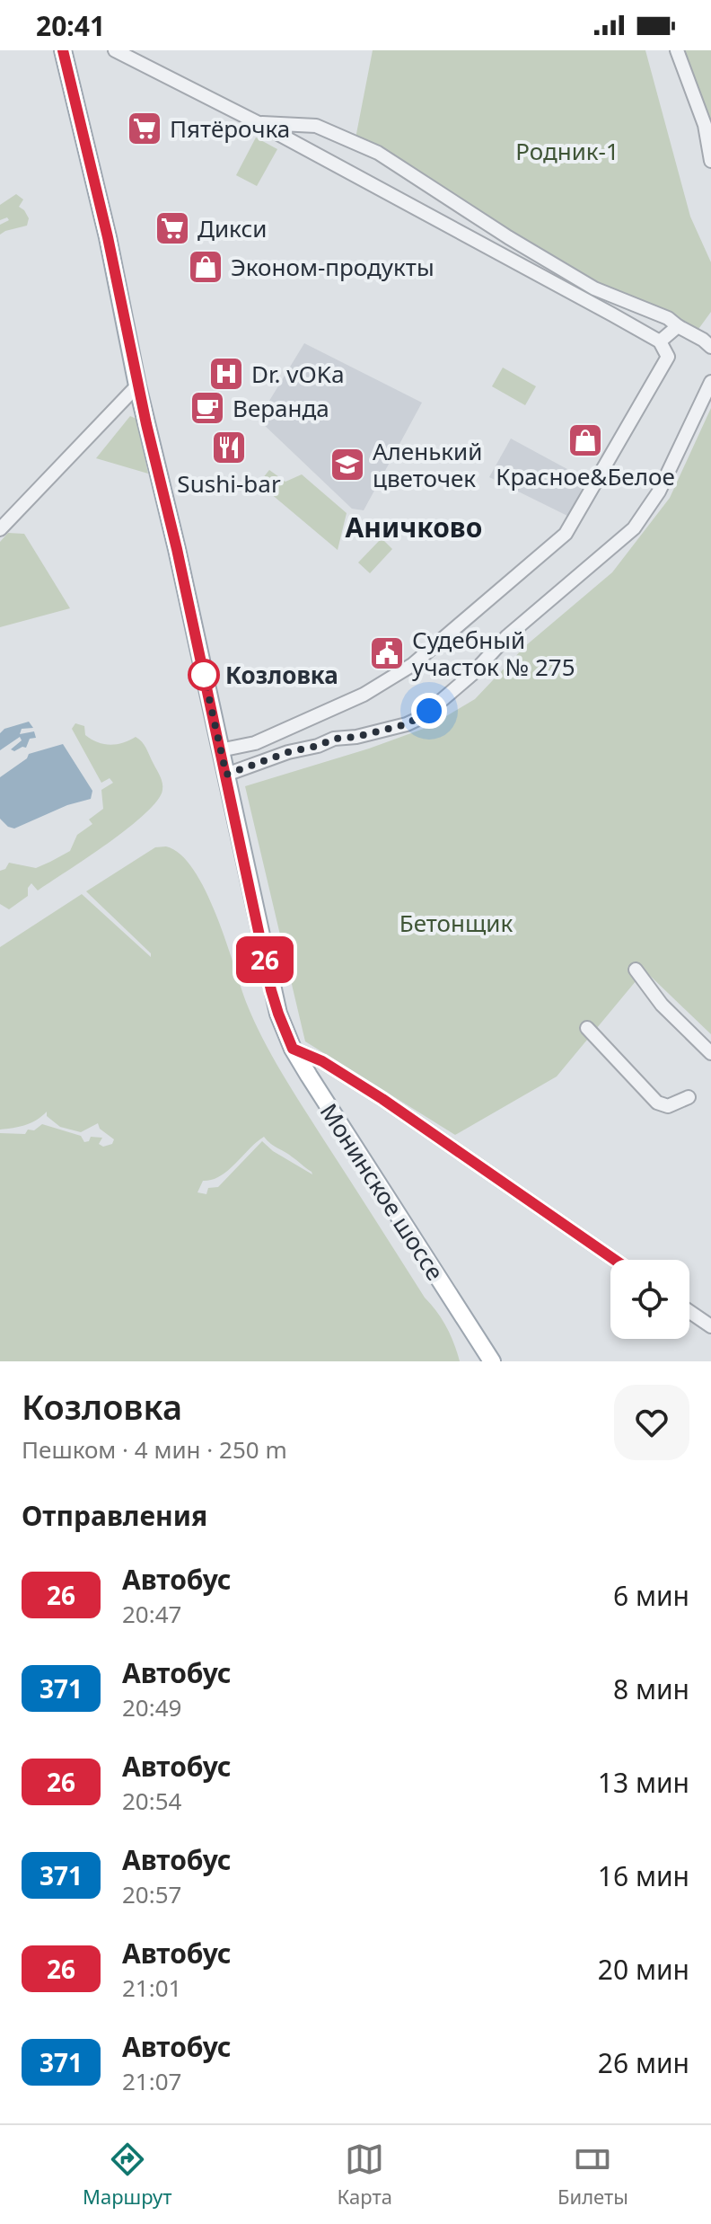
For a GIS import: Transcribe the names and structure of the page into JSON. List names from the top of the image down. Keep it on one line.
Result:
{"streets":{"main road":["Монинское шоссе"]},"districts":["Аничково"],"parks":["Родник-1","Бетонщик"],"places":{"supermarket":["Пятёрочка","Дикси"],"shop":["Эконом-продукты","Красное&Белое"],"hospital":["Dr. vOKa"],"cafe":["Веранда"],"restaurant":["Sushi-bar"],"school or university":["Аленький цветочек"],"public building":["Судебный участок № 275"],"other":["Козловка"]},"lines":["bus line 26"],"page":{"status":"20:41","on_map":"26","heading":[["Козловка","Пешком · 4 мин · 250 m"],"Отправления"],"list":[{"mark":"26","name":"Автобус","note":"20:47","value":"6 мин"},{"mark":"371","name":"Автобус","note":"20:49","value":"8 мин"},{"mark":"26","name":"Автобус","note":"20:54","value":"13 мин"},{"mark":"371","name":"Автобус","note":"20:57","value":"16 мин"},{"mark":"26","name":"Автобус","note":"21:01","value":"20 мин"},{"mark":"371","name":"Автобус","note":"21:07","value":"26 мин"}],"tabs":["Маршрут","Карта","Билеты"]}}
